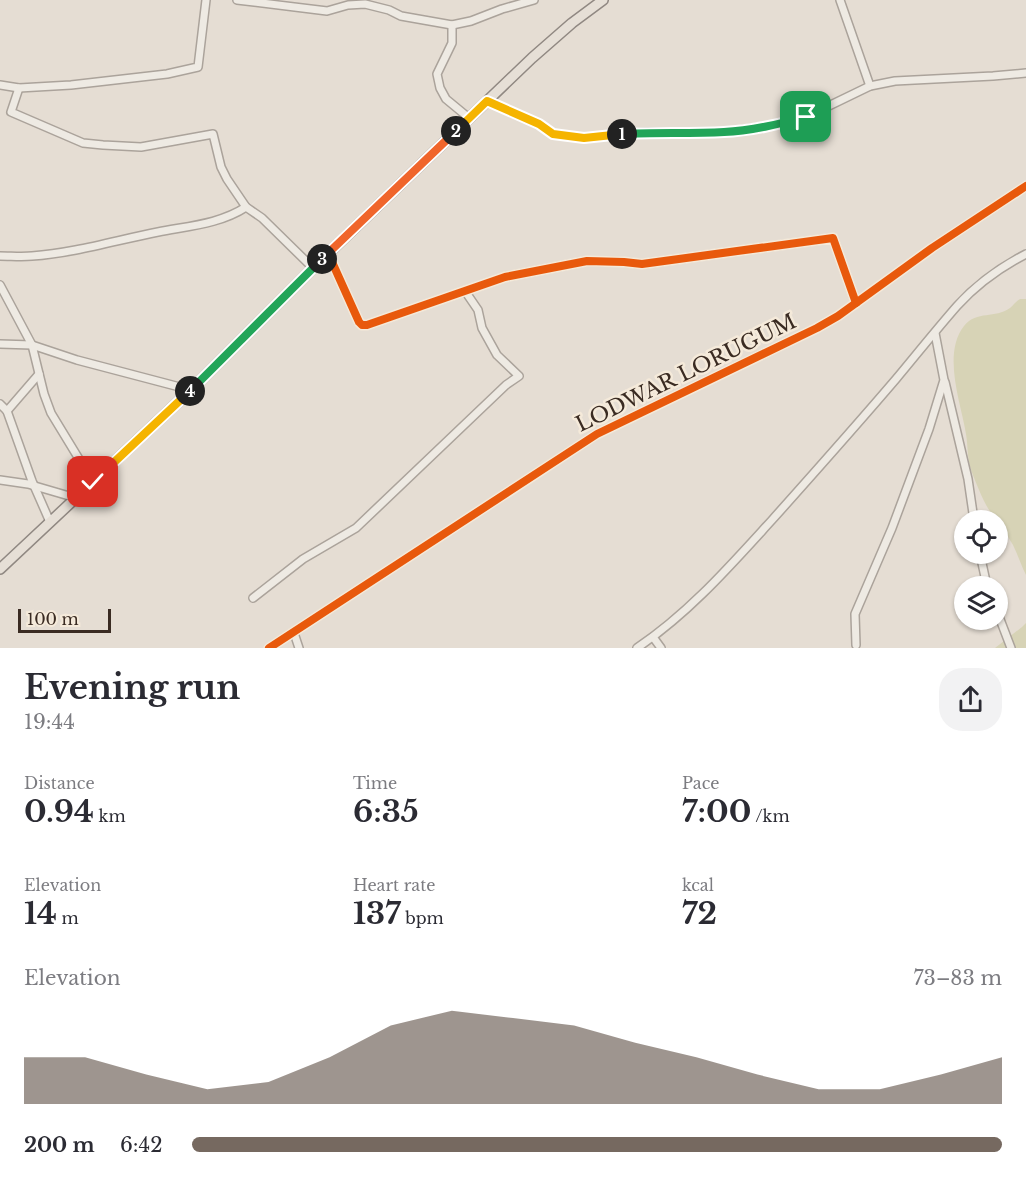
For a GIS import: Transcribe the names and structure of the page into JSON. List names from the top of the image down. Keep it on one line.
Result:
{"streets":{"street":["LODWAR LORUGUM"]},"scale_bar":"100 m","page":{"pins":["2","1","3","4"],"scale":"100 m","heading":["Evening run","19:44"],"stats":[["Distance","0.94 km"],["Time","6:35"],["Pace","7:00 /km"],["Elevation","14 m"],["Heart rate","137 bpm"],["kcal","72"]],"chart":["Elevation","73–83 m"],"list":[{"name":"200 m","note":"6:42"}]}}
